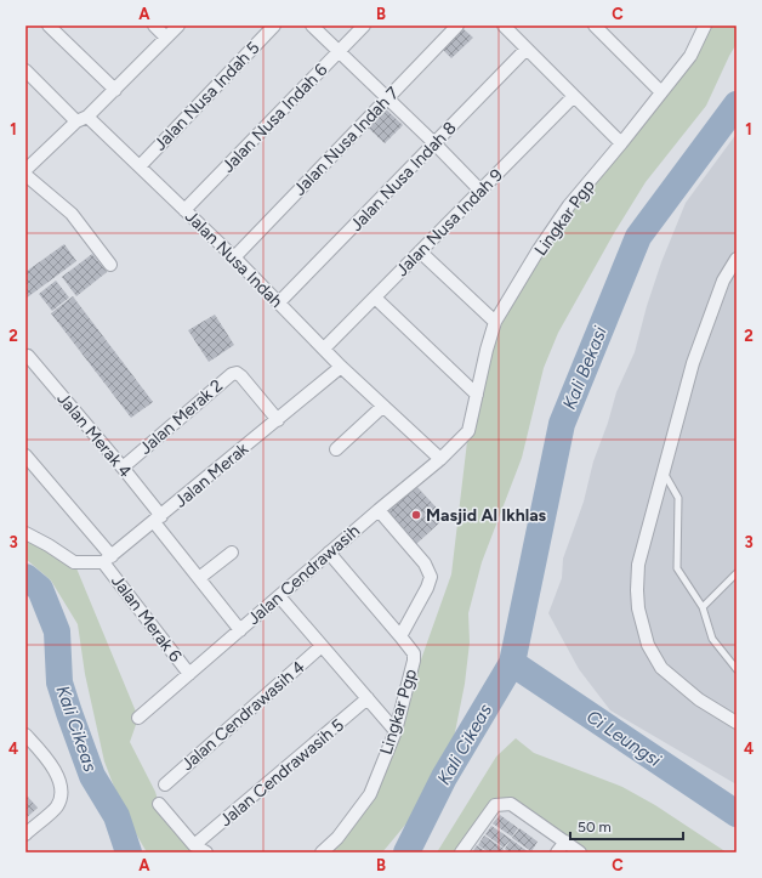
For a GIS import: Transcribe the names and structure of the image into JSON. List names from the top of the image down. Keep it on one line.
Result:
{"streets":{"street":["Jalan Nusa Indah 5","Jalan Nusa Indah 6","Jalan Nusa Indah 7","Jalan Nusa Indah 8","Lingkar Pgp","Jalan Nusa Indah 9","Jalan Nusa Indah","Jalan Merak 2","Jalan Merak 4","Jalan Merak","Jalan Cendrawasih","Jalan Merak 6","Jalan Cendrawasih 4","Jalan Cendrawasih 5"]},"crossings":[["Jalan Nusa Indah 5","Jalan Nusa Indah"],["Jalan Nusa Indah 6","Jalan Nusa Indah"],["Jalan Nusa Indah 7","Jalan Nusa Indah"],["Jalan Nusa Indah 8","Jalan Nusa Indah"],["Lingkar Pgp","Jalan Cendrawasih"],["Jalan Nusa Indah 9","Jalan Nusa Indah"],["Jalan Nusa Indah","Jalan Merak"],["Jalan Nusa Indah","Jalan Cendrawasih"],["Jalan Merak 2","Jalan Merak 4"],["Jalan Merak 2","Jalan Merak"],["Jalan Merak 4","Jalan Merak"],["Jalan Merak 4","Jalan Cendrawasih"],["Jalan Merak","Jalan Merak 6"],["Jalan Cendrawasih","Jalan Merak 6"]],"water":["Kali Bekasi","Kali Cikeas","Ci Leungsi"],"places":["Masjid Al Ikhlas"],"scale_bar":"50 m","grid":{"columns":["A","B","C"],"rows":["1","2","3","4"]}}
